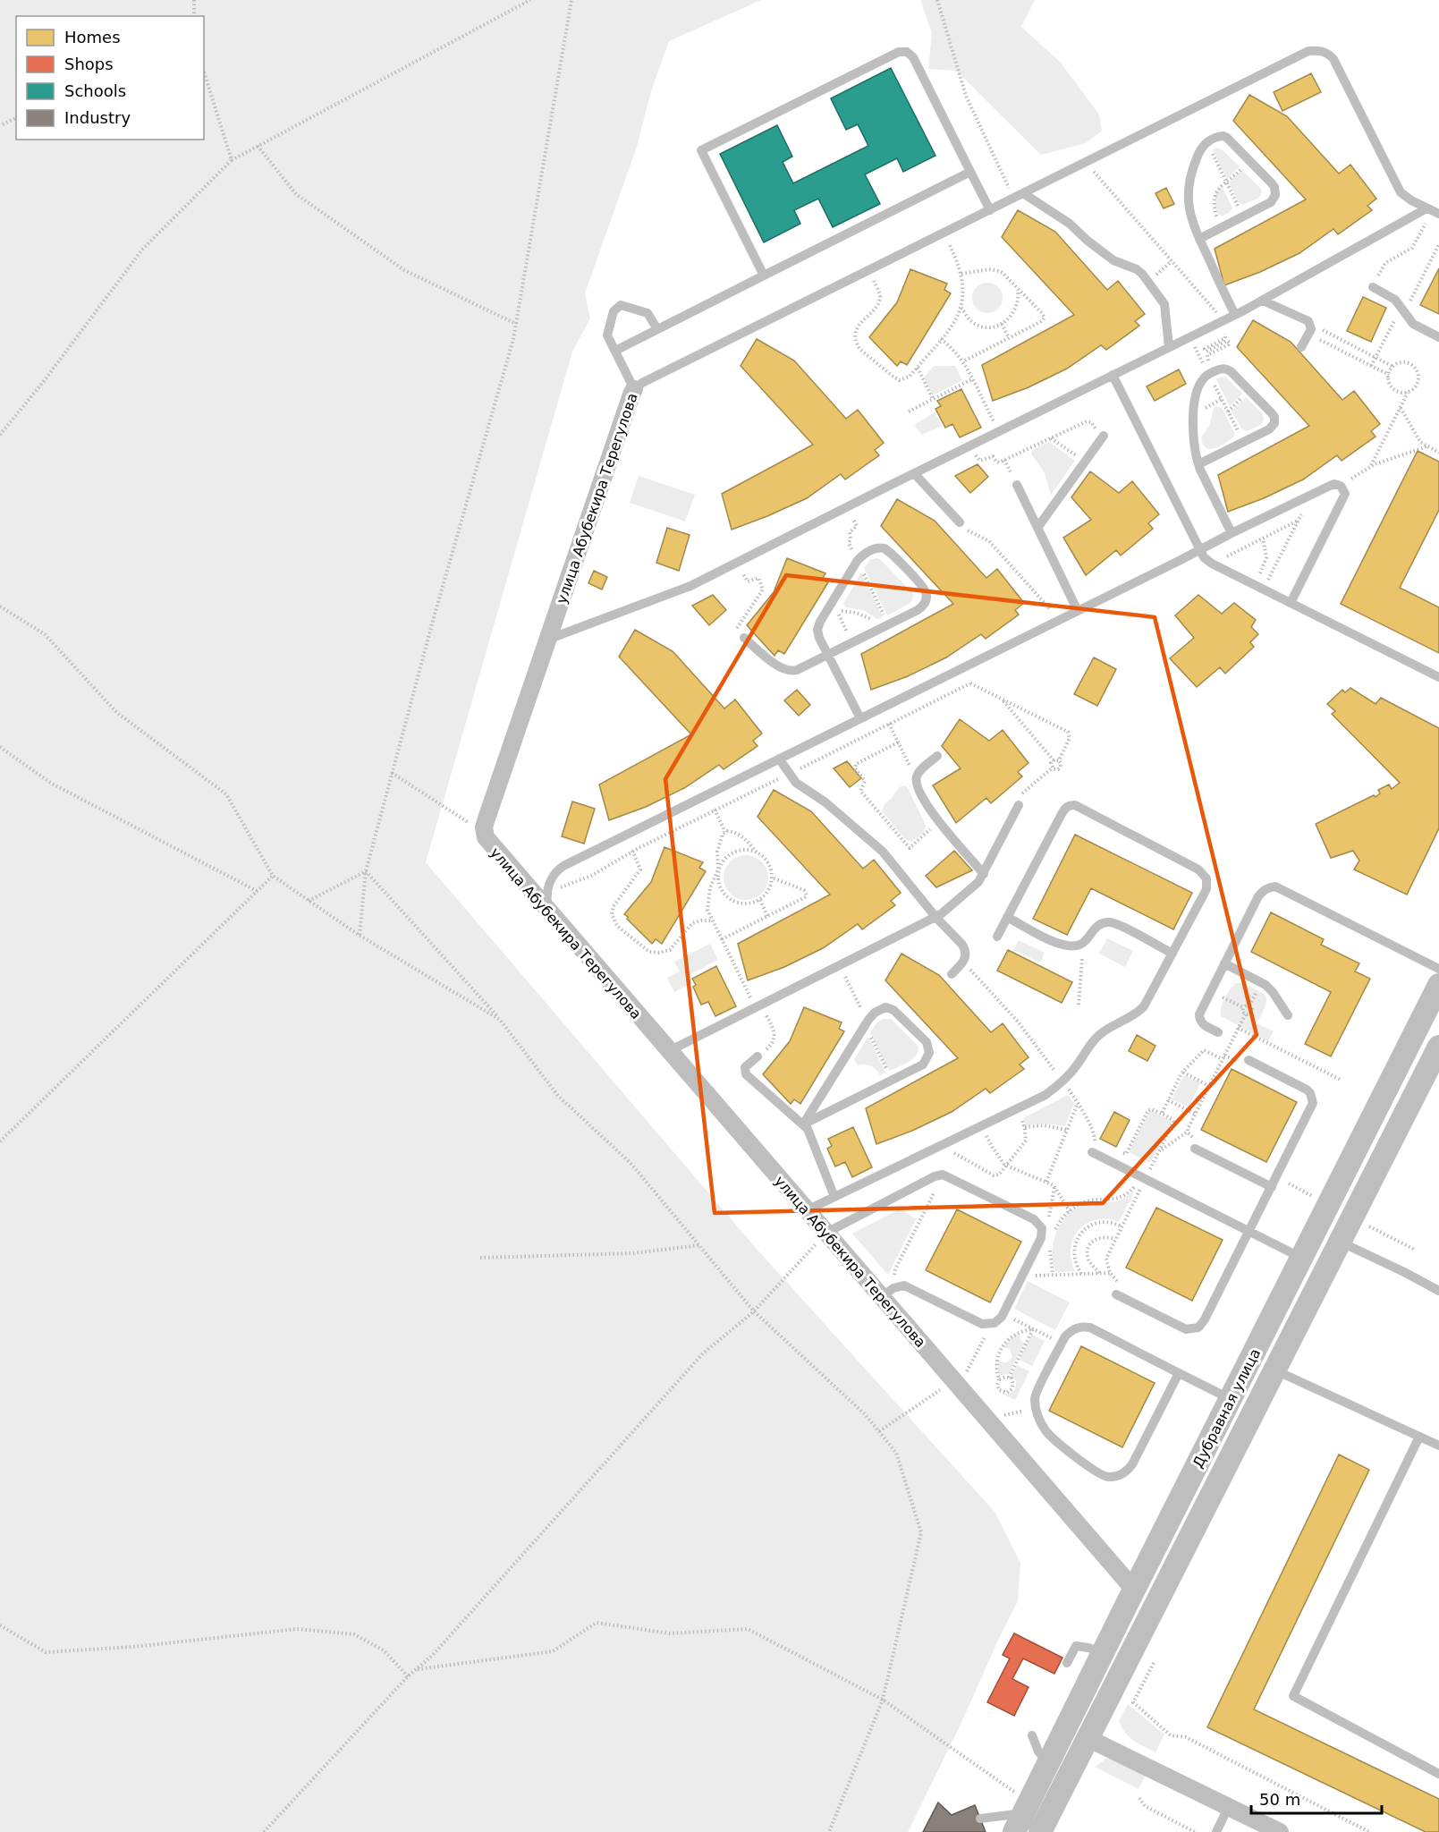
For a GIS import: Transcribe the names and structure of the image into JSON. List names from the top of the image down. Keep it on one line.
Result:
{"streets":{"street":["улица Абубекира Терегулова","Дубравная улица"]},"crossings":[["улица Абубекира Терегулова","Дубравная улица"]],"legend":["Homes","Shops","Schools","Industry"],"scale_bar":"50 m"}
